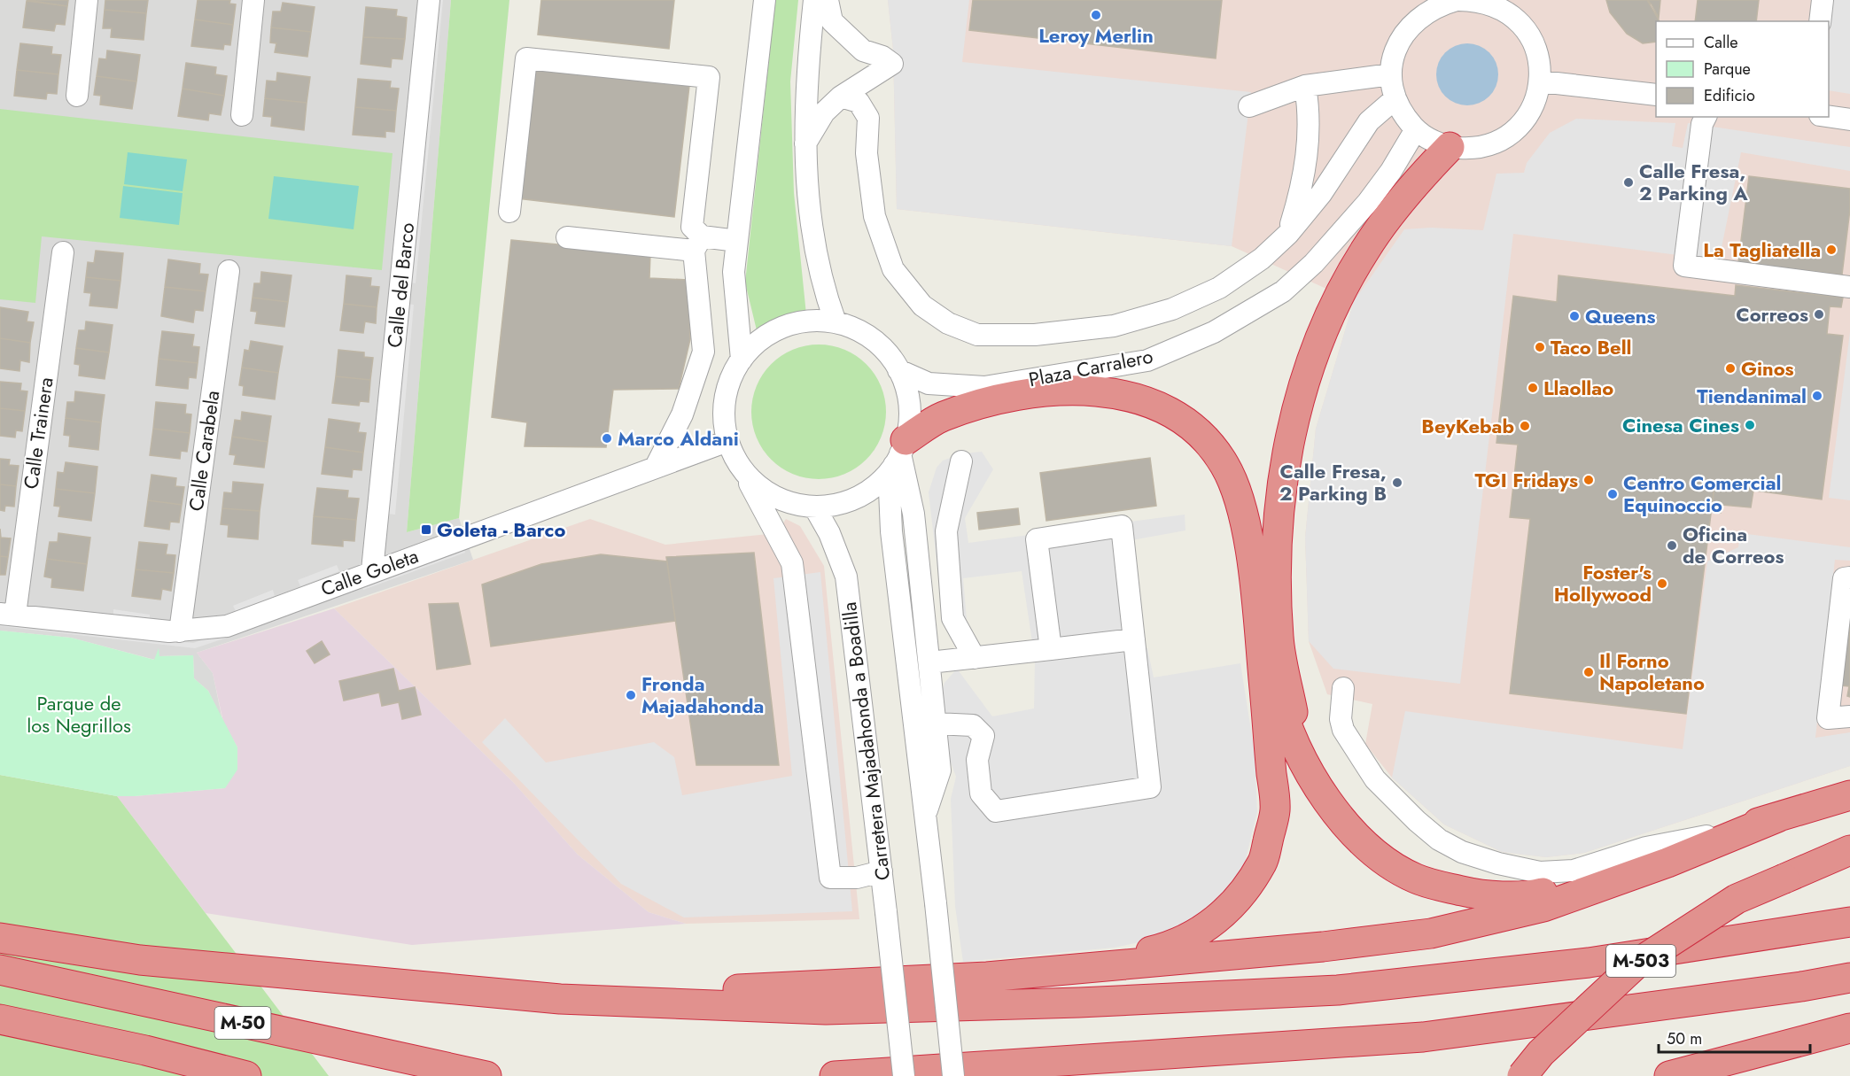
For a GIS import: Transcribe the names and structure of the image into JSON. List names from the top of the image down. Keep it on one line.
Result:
{"streets":{"highway":["M-503","M-50"],"street":["Calle del Barco","Plaza Carralero","Calle Trainera","Calle Carabela","Calle Goleta","Carretera Majadahonda a Boadilla"]},"crossings":[["Calle del Barco","Calle Goleta"],["Plaza Carralero","Calle Goleta"],["Plaza Carralero","Carretera Majadahonda a Boadilla"],["Calle Trainera","Calle Goleta"],["Calle Carabela","Calle Goleta"],["Calle Goleta","Carretera Majadahonda a Boadilla"]],"parks":["Parque de los Negrillos"],"places":{"other":["Leroy Merlin","Calle Fresa, 2 Parking A","La Tagliatella","Correos","Queens","Taco Bell","Ginos","Llaollao","Tiendanimal","Cinesa Cines","BeyKebab","Marco Aldani","TGI Fridays","Calle Fresa, 2 Parking B","Centro Comercial Equinoccio","Oficina de Correos","Foster's Hollywood","Il Forno Napoletano","Fronda Majadahonda"],"transit":["Goleta - Barco"]},"legend":["Calle","Parque","Edificio"],"scale_bar":"50 m"}
